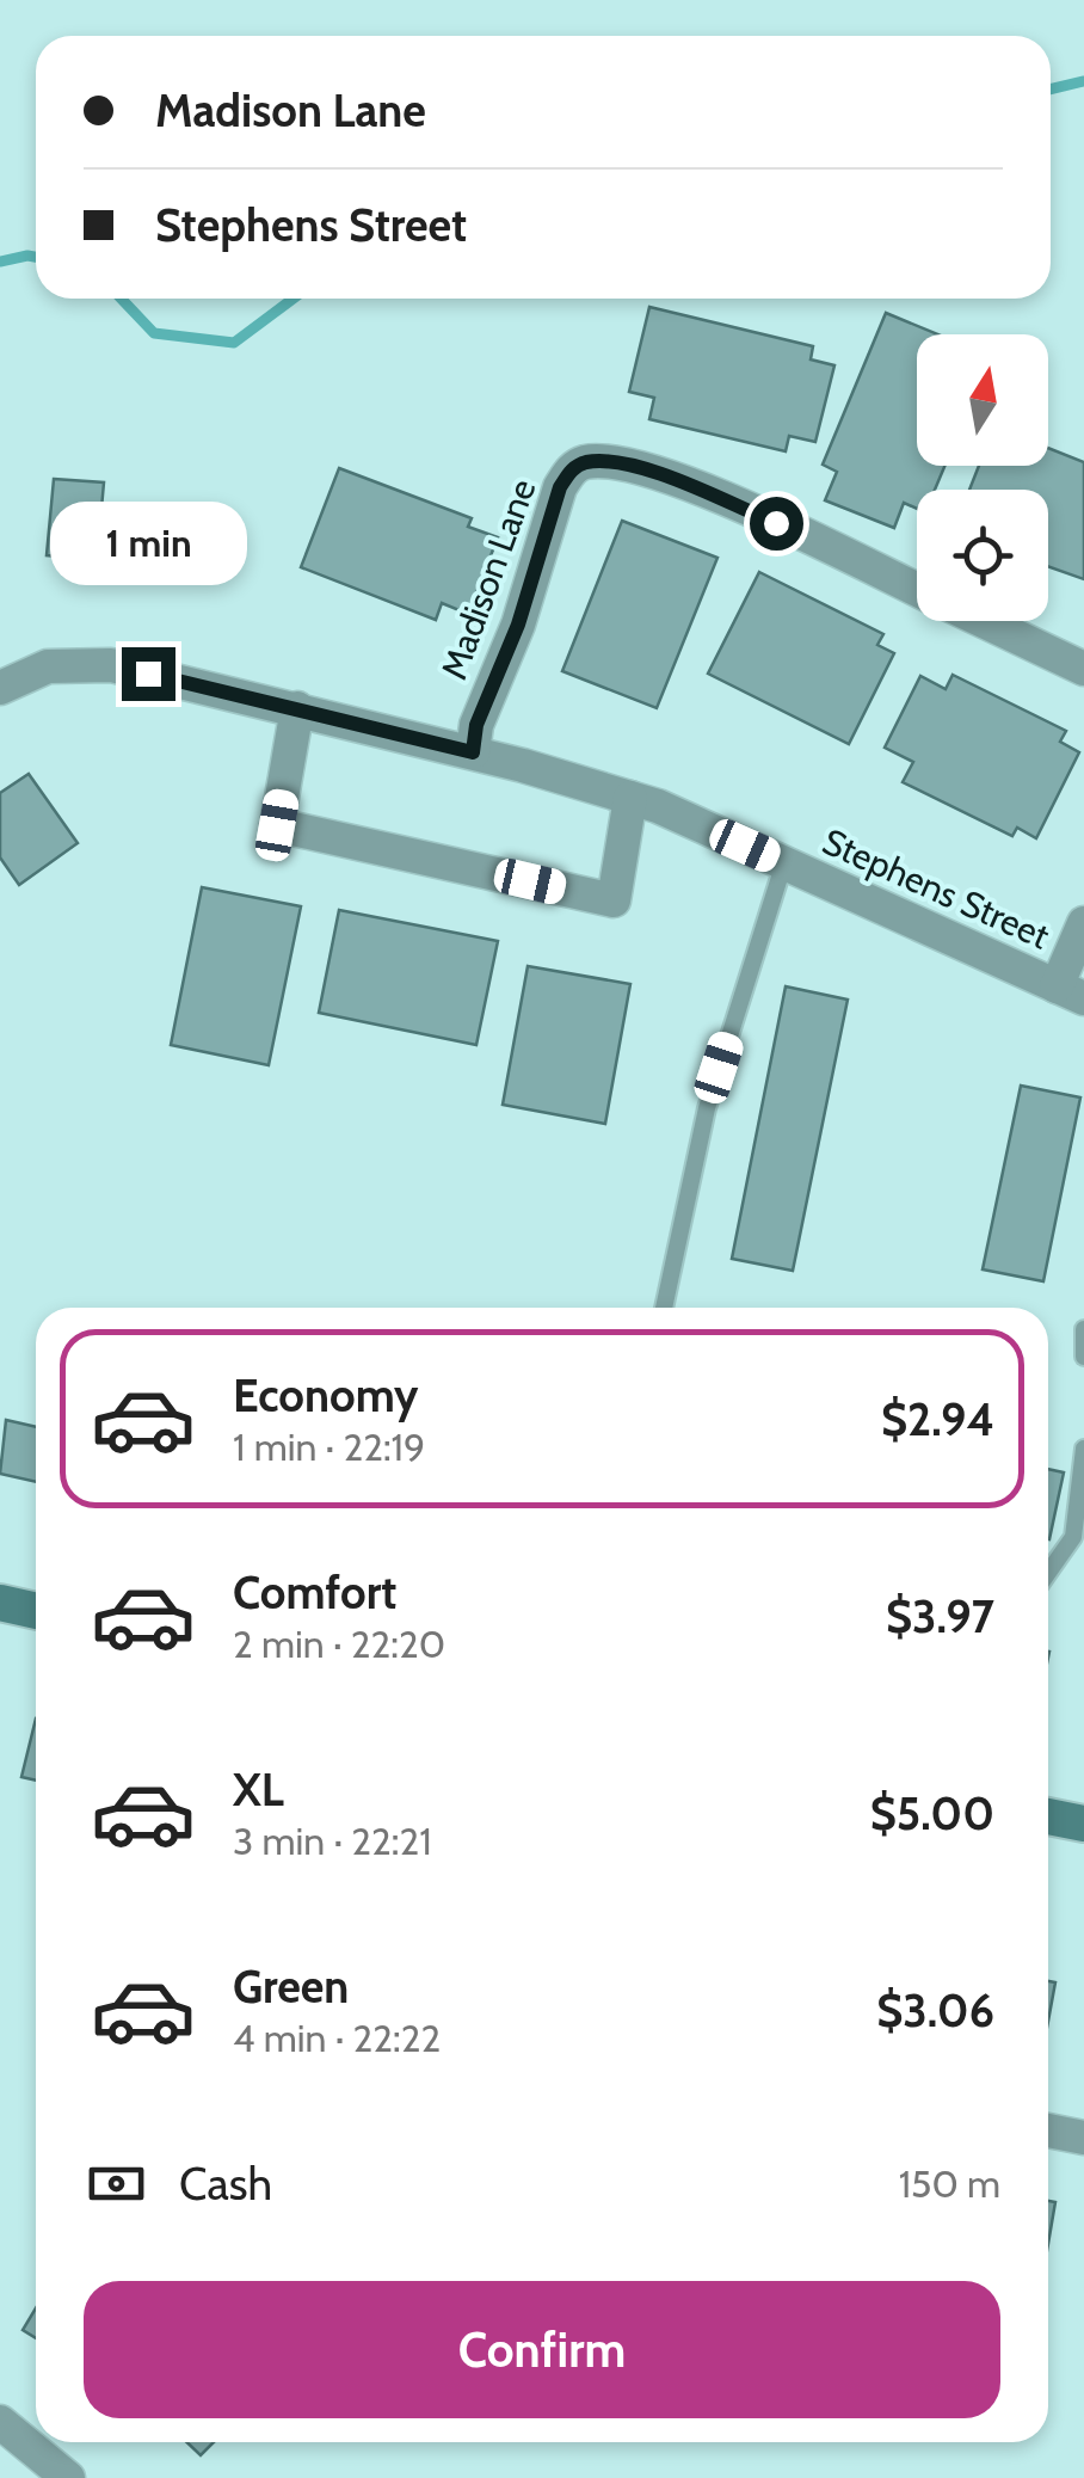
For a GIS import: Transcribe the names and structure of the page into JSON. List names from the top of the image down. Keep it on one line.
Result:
{"streets":{"street":["Madison Lane","Stephens Street"]},"crossings":[["Madison Lane","Stephens Street"]],"north":"top","page":{"banner":["Madison Lane","Stephens Street"],"bubble":"1 min","list":[{"name":"Economy","note":"1 min · 22:19","value":"$2.94"},{"name":"Comfort","note":"2 min · 22:20","value":"$3.97"},{"name":"XL","note":"3 min · 22:21","value":"$5.00"},{"name":"Green","note":"4 min · 22:22","value":"$3.06"}],"pay":["Cash","150 m"],"buttons":"Confirm"}}
